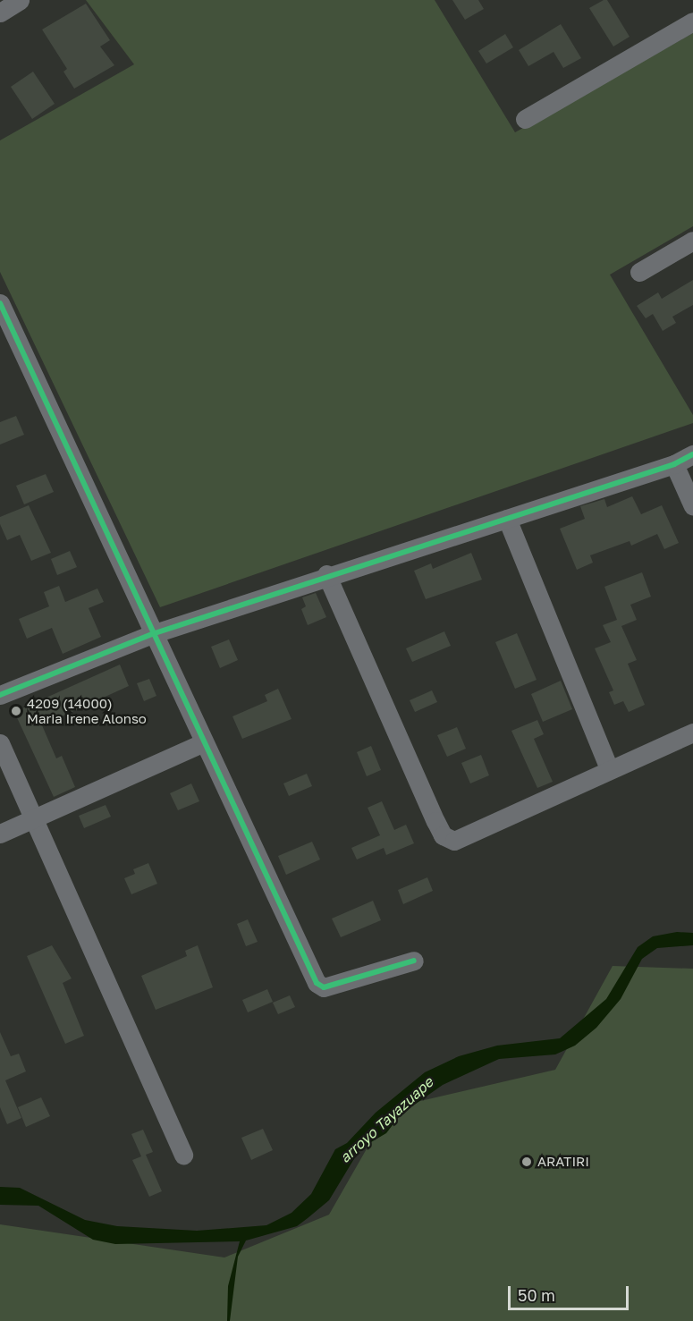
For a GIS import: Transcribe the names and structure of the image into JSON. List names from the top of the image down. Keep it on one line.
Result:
{"water":["arroyo Tayazuape"],"places":["4209 (14000) Maria Irene Alonso","ARATIRI"],"scale_bar":"50 m"}
